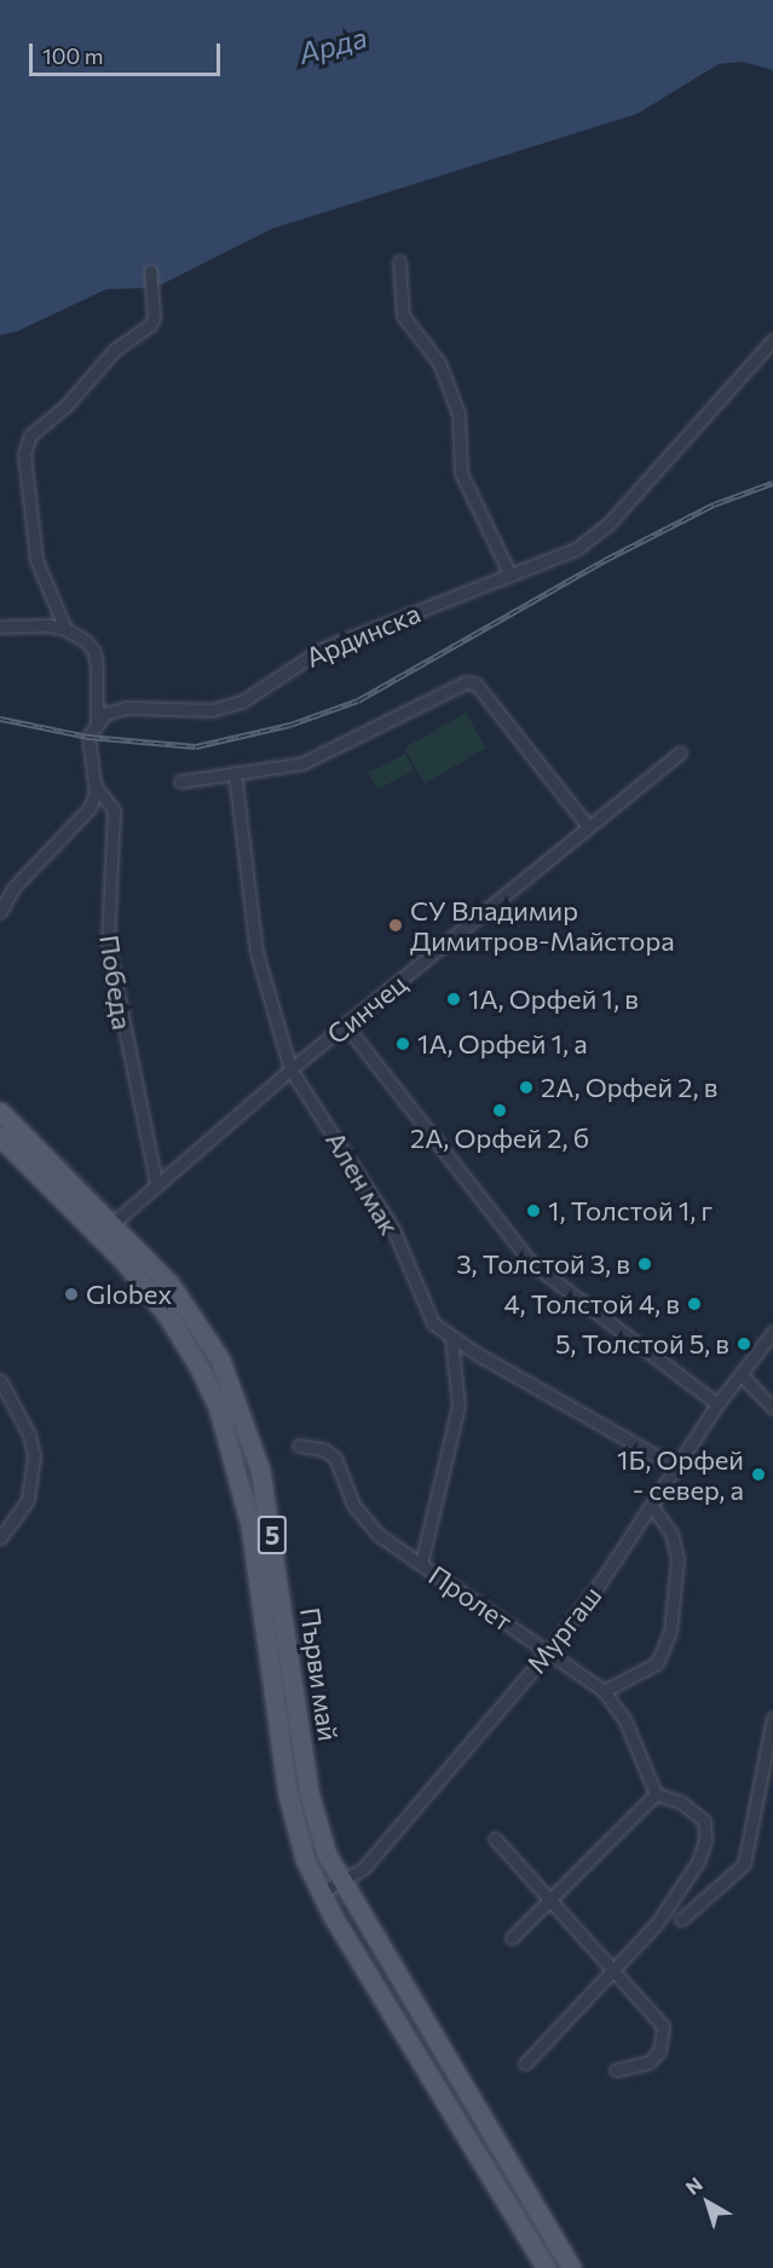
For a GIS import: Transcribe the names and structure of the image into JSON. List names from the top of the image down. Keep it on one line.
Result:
{"streets":{"main road":["5","Първи май"],"street":["Ардинска","Победа","Синчец","Ален мак","Пролет","Мургаш"]},"crossings":[["Победа","Синчец"],["Синчец","Ален мак"],["Синчец","Първи май"],["Ален мак","Пролет"],["Ален мак","Мургаш"],["Пролет","Мургаш"],["Мургаш","Първи май"]],"water":["Арда"],"places":["СУ Владимир Димитров-Майстора","1А, Орфей 1, в","1А, Орфей 1, а","2А, Орфей 2, в","2А, Орфей 2, б","1, Толстой 1, г","3, Толстой 3, в","Globex","4, Толстой 4, в","5, Толстой 5, в","1Б, Орфей - север, а"],"scale_bar":"100 m","north":"top left"}
